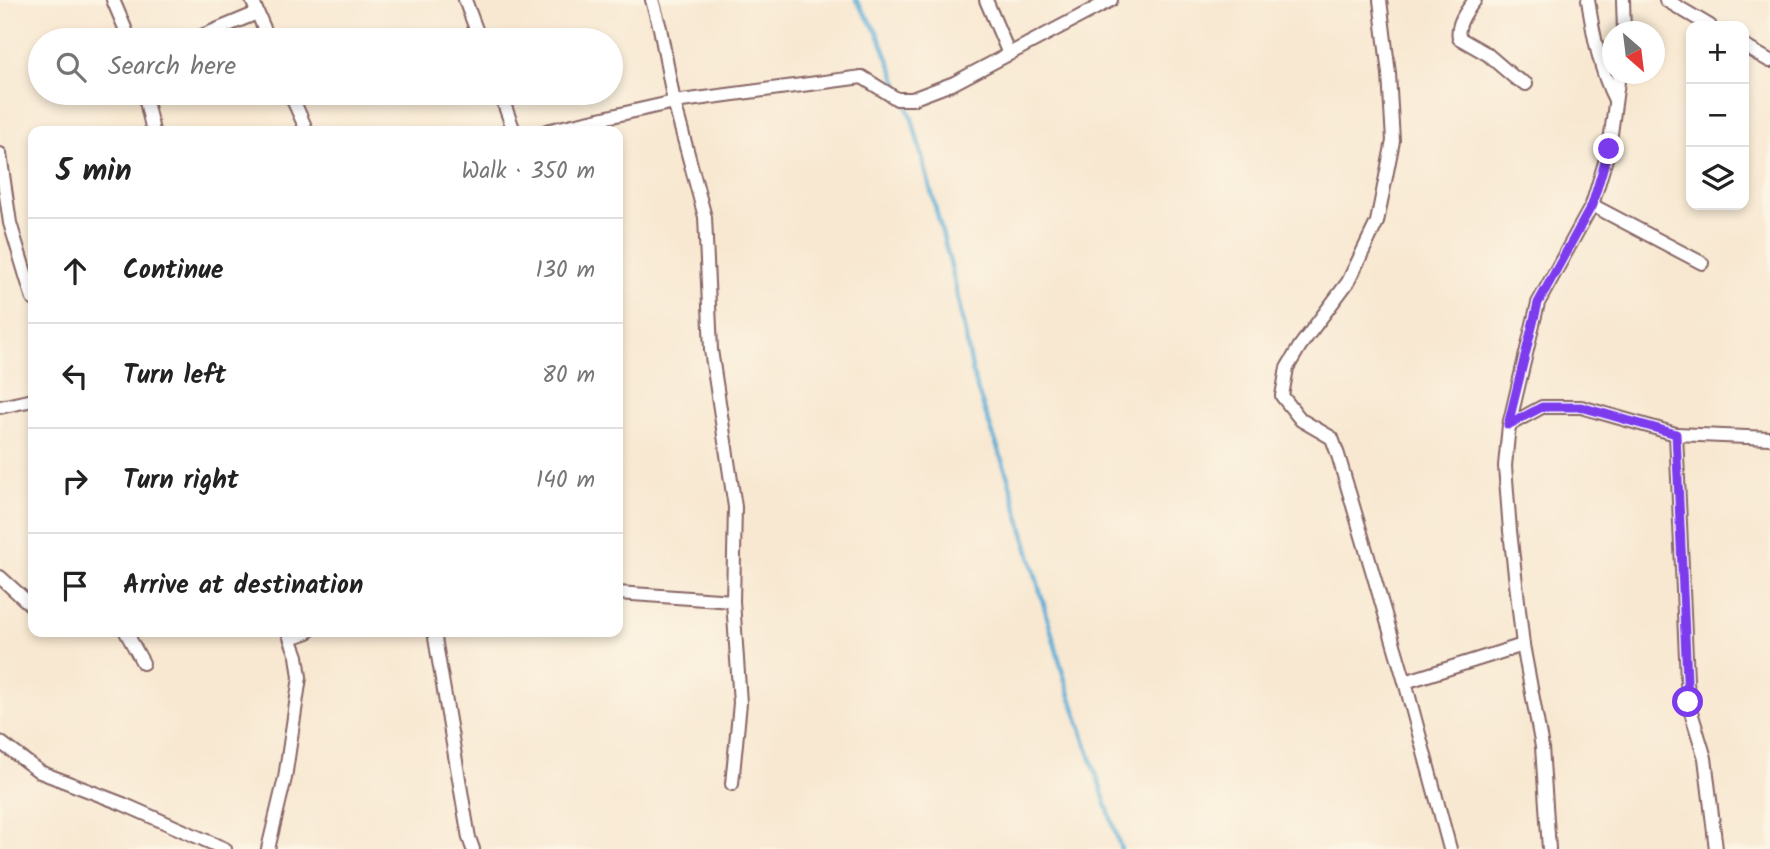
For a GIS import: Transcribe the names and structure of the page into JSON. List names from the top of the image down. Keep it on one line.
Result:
{"north":"bottom right","page":{"map_buttons":["+","−"],"search":"Search here","heading":["5 min","Walk · 350 m"],"list":[["Continue","130 m"],["Turn left","80 m"],["Turn right","140 m"],"Arrive at destination"]}}
